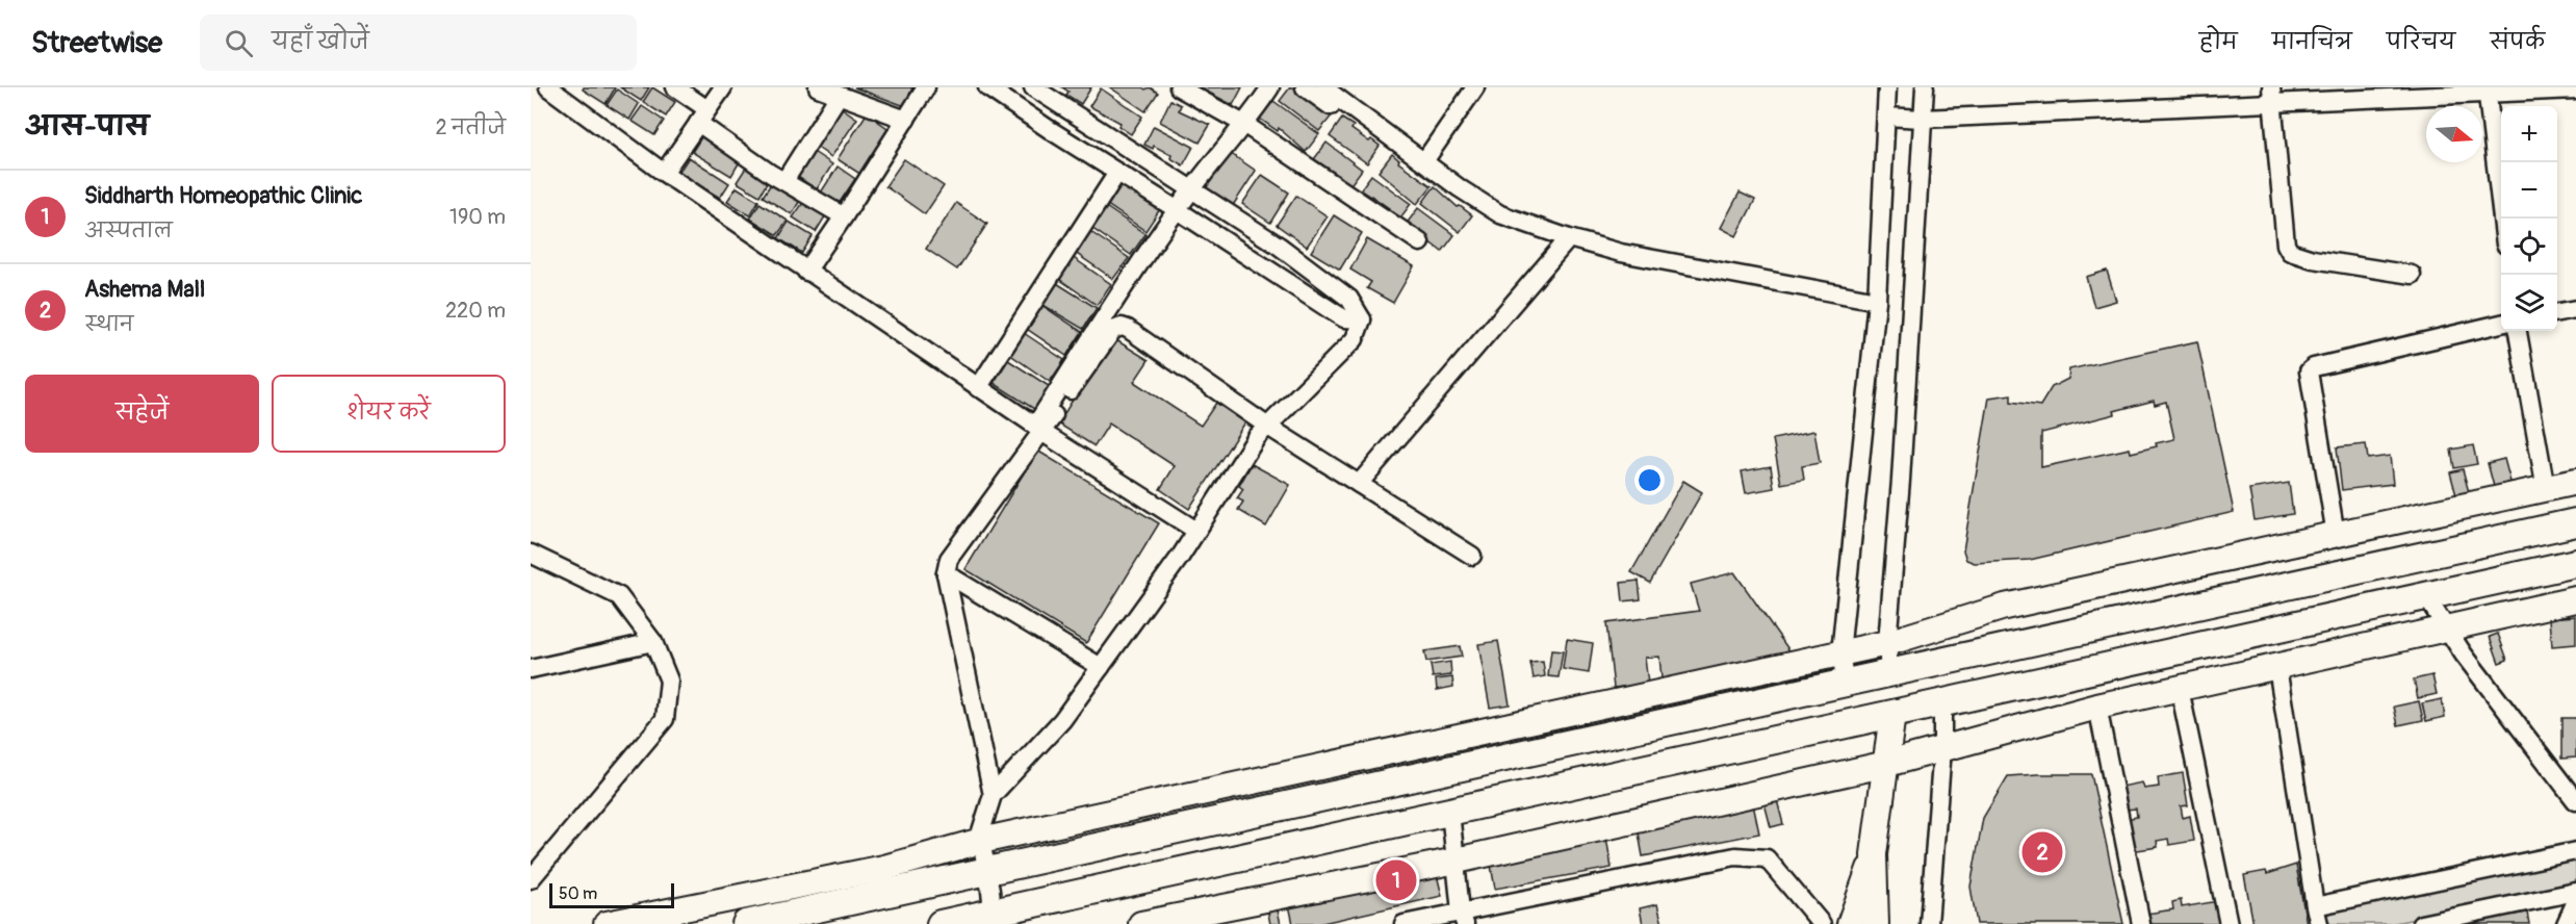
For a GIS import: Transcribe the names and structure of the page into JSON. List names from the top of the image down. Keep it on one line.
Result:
{"scale_bar":"50 m","north":"right","page":{"header":"Streetwise","search":"यहाँ खोजें","nav":["होम","मानचित्र","परिचय","संपर्क"],"heading":["आस-पास","2 नतीजे"],"map_buttons":["+","−"],"list":[{"mark":"1","name":"Siddharth Homeopathic Clinic","note":"अस्पताल","value":"190 m"},{"mark":"2","name":"Ashema Mall","note":"स्थान","value":"220 m"}],"buttons":["सहेजें","शेयर करें"],"pins":["2","1"],"scale":"50 m"}}
